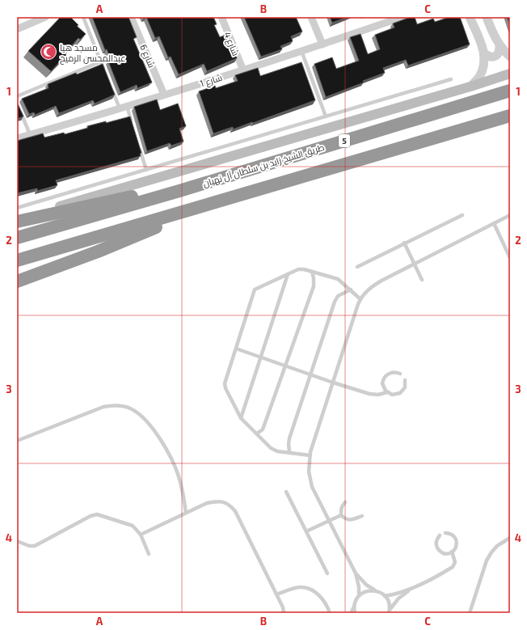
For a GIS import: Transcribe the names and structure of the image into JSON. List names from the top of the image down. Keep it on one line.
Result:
{"streets":{"highway":["5","طريق الشيخ زايد بن سلطان آل نهيان"],"street":["شارع 4","شارع 6","شارع 1"]},"crossings":[["شارع 4","شارع 1"],["شارع 6","شارع 1"]],"places":{"mosque":["مسجد هيا عبدالمحسن الرميح"]},"grid":{"columns":["A","B","C"],"rows":["1","2","3","4"]}}
